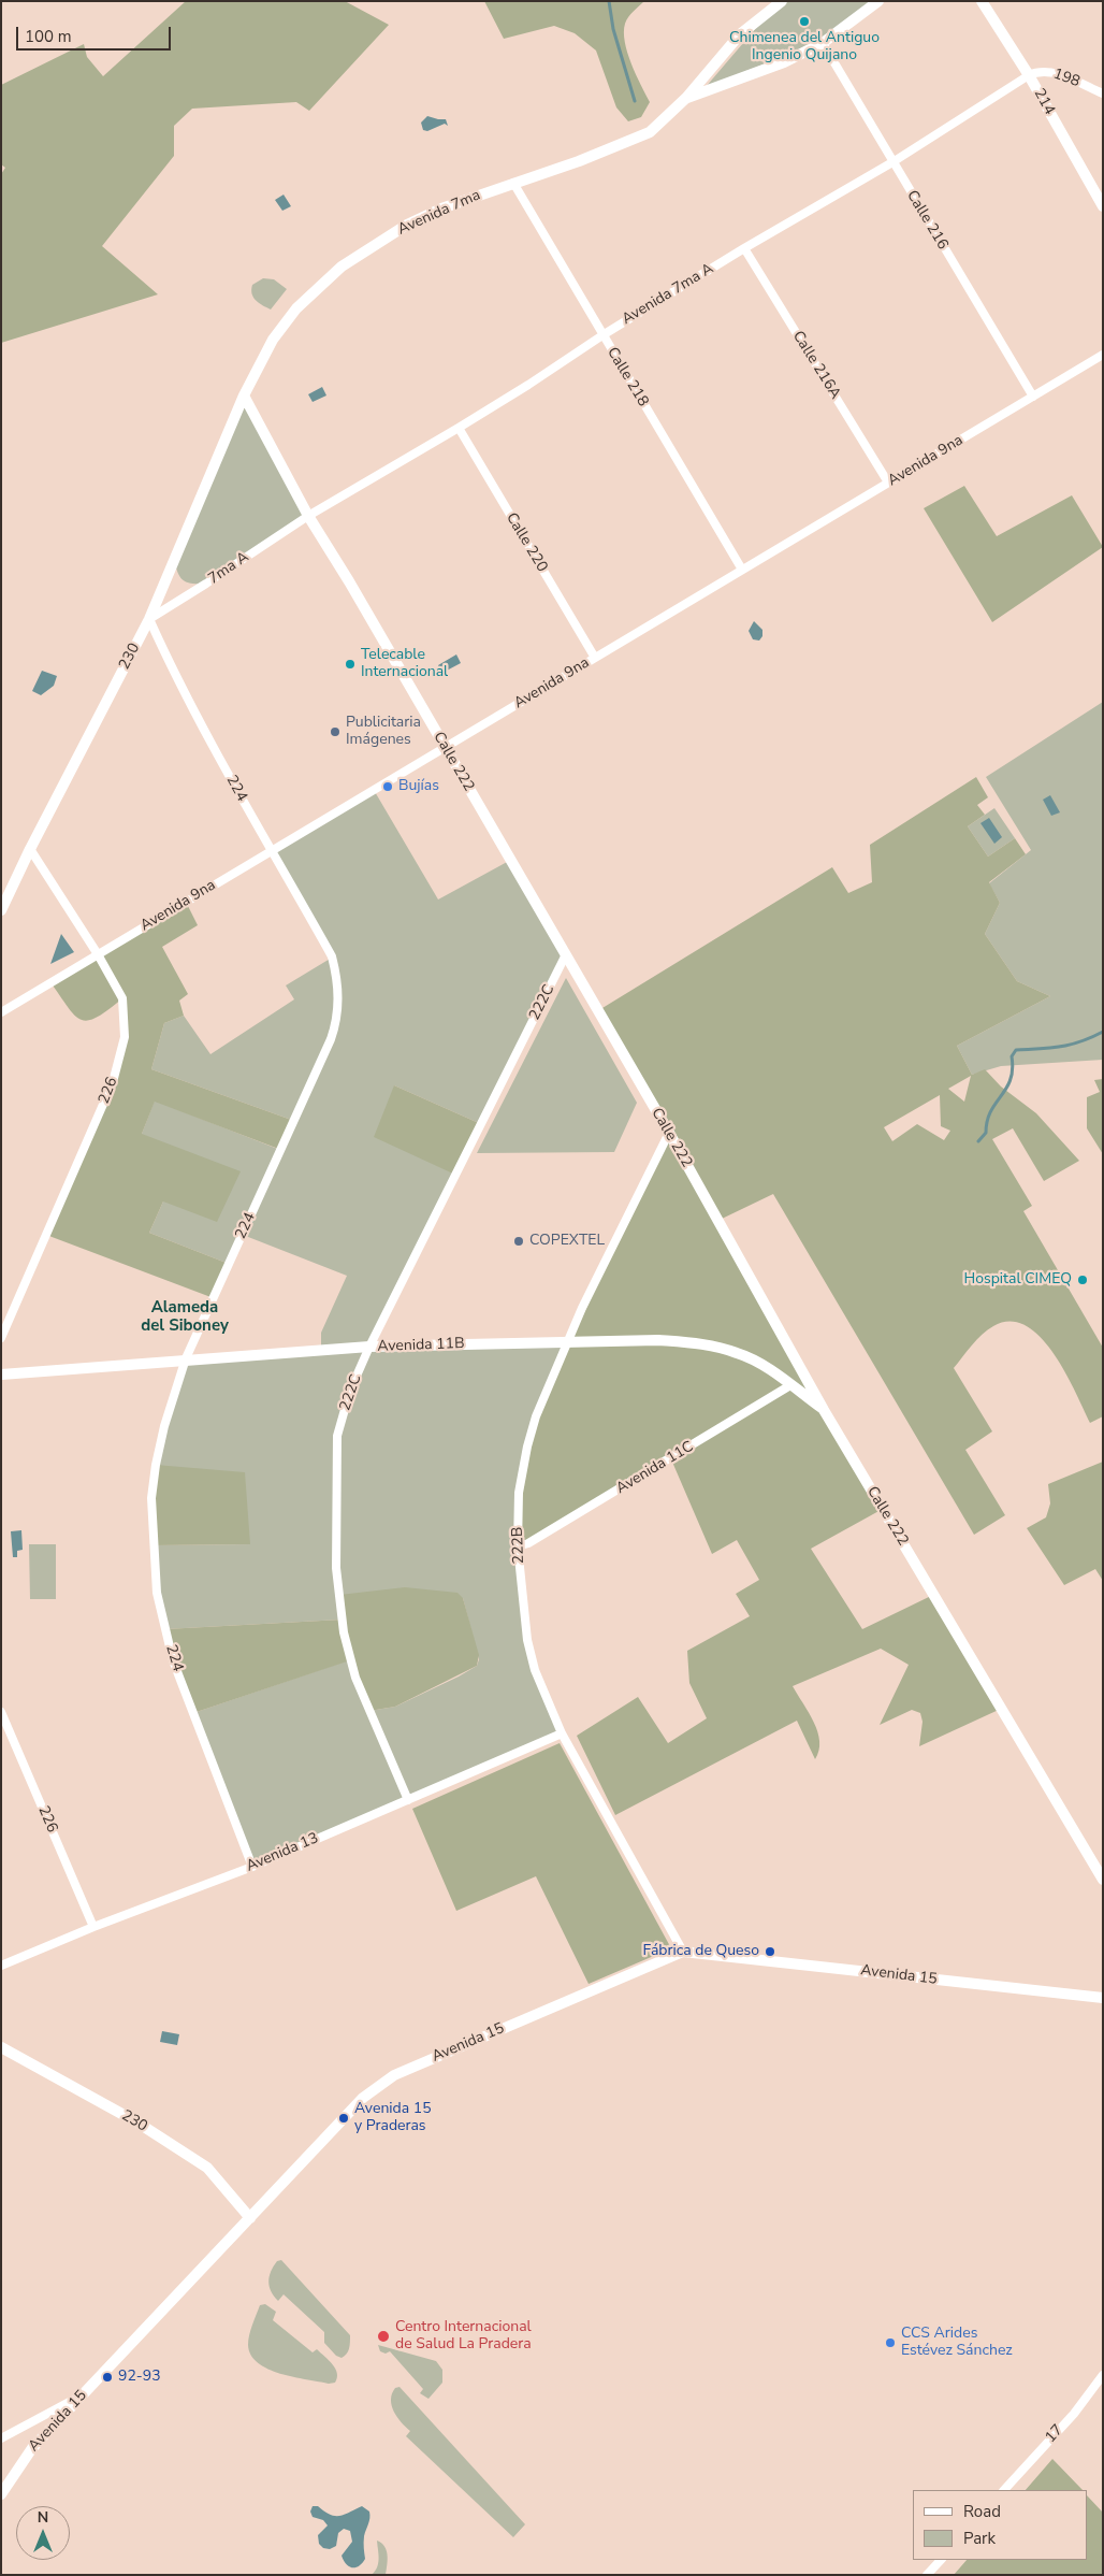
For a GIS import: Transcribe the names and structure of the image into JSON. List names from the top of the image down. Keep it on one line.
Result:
{"streets":{"street":["198","214","Avenida 7ma","Calle 216","Avenida 7ma A","Calle 216A","Calle 218","Avenida 9na","Calle 220","7ma A","230","Calle 222","224","222C","226","Avenida 11B","Avenida 11C","222B","Avenida 13","Avenida 15","17"]},"crossings":[["198","214"],["198","Avenida 7ma A"],["214","Avenida 7ma A"],["Avenida 7ma","Calle 216"],["Avenida 7ma","Calle 218"],["Avenida 7ma","230"],["Avenida 7ma","Calle 222"],["Calle 216","Avenida 7ma A"],["Calle 216","Avenida 9na"],["Avenida 7ma A","Calle 216A"],["Avenida 7ma A","Calle 218"],["Avenida 7ma A","Calle 220"],["Avenida 7ma A","7ma A"],["Avenida 7ma A","Calle 222"],["Calle 216A","Avenida 9na"],["Calle 218","Avenida 9na"],["Avenida 9na","Calle 220"],["Avenida 9na","Calle 222"],["Avenida 9na","224"],["Avenida 9na","226"],["7ma A","230"],["7ma A","Calle 222"],["7ma A","224"],["230","Calle 222"],["230","224"],["230","226"],["230","Avenida 15"],["Calle 222","222C"],["Calle 222","Avenida 11B"],["Calle 222","222B"],["224","Avenida 11B"],["224","Avenida 13"],["222C","Avenida 11B"],["222C","Avenida 13"],["226","Avenida 13"],["Avenida 11B","Avenida 11C"],["Avenida 11B","222B"],["Avenida 11C","222B"],["222B","Avenida 13"],["222B","Avenida 15"]],"districts":["Alameda del Siboney"],"places":["Chimenea del Antiguo Ingenio Quijano","Telecable Internacional","Publicitaria Imágenes","Bujías","COPEXTEL","Hospital CIMEQ","Fábrica de Queso","Avenida 15 y Praderas","Centro Internacional de Salud La Pradera","CCS Arides Estévez Sánchez","92-93"],"legend":["Road","Park"],"scale_bar":"100 m","north":"top"}
